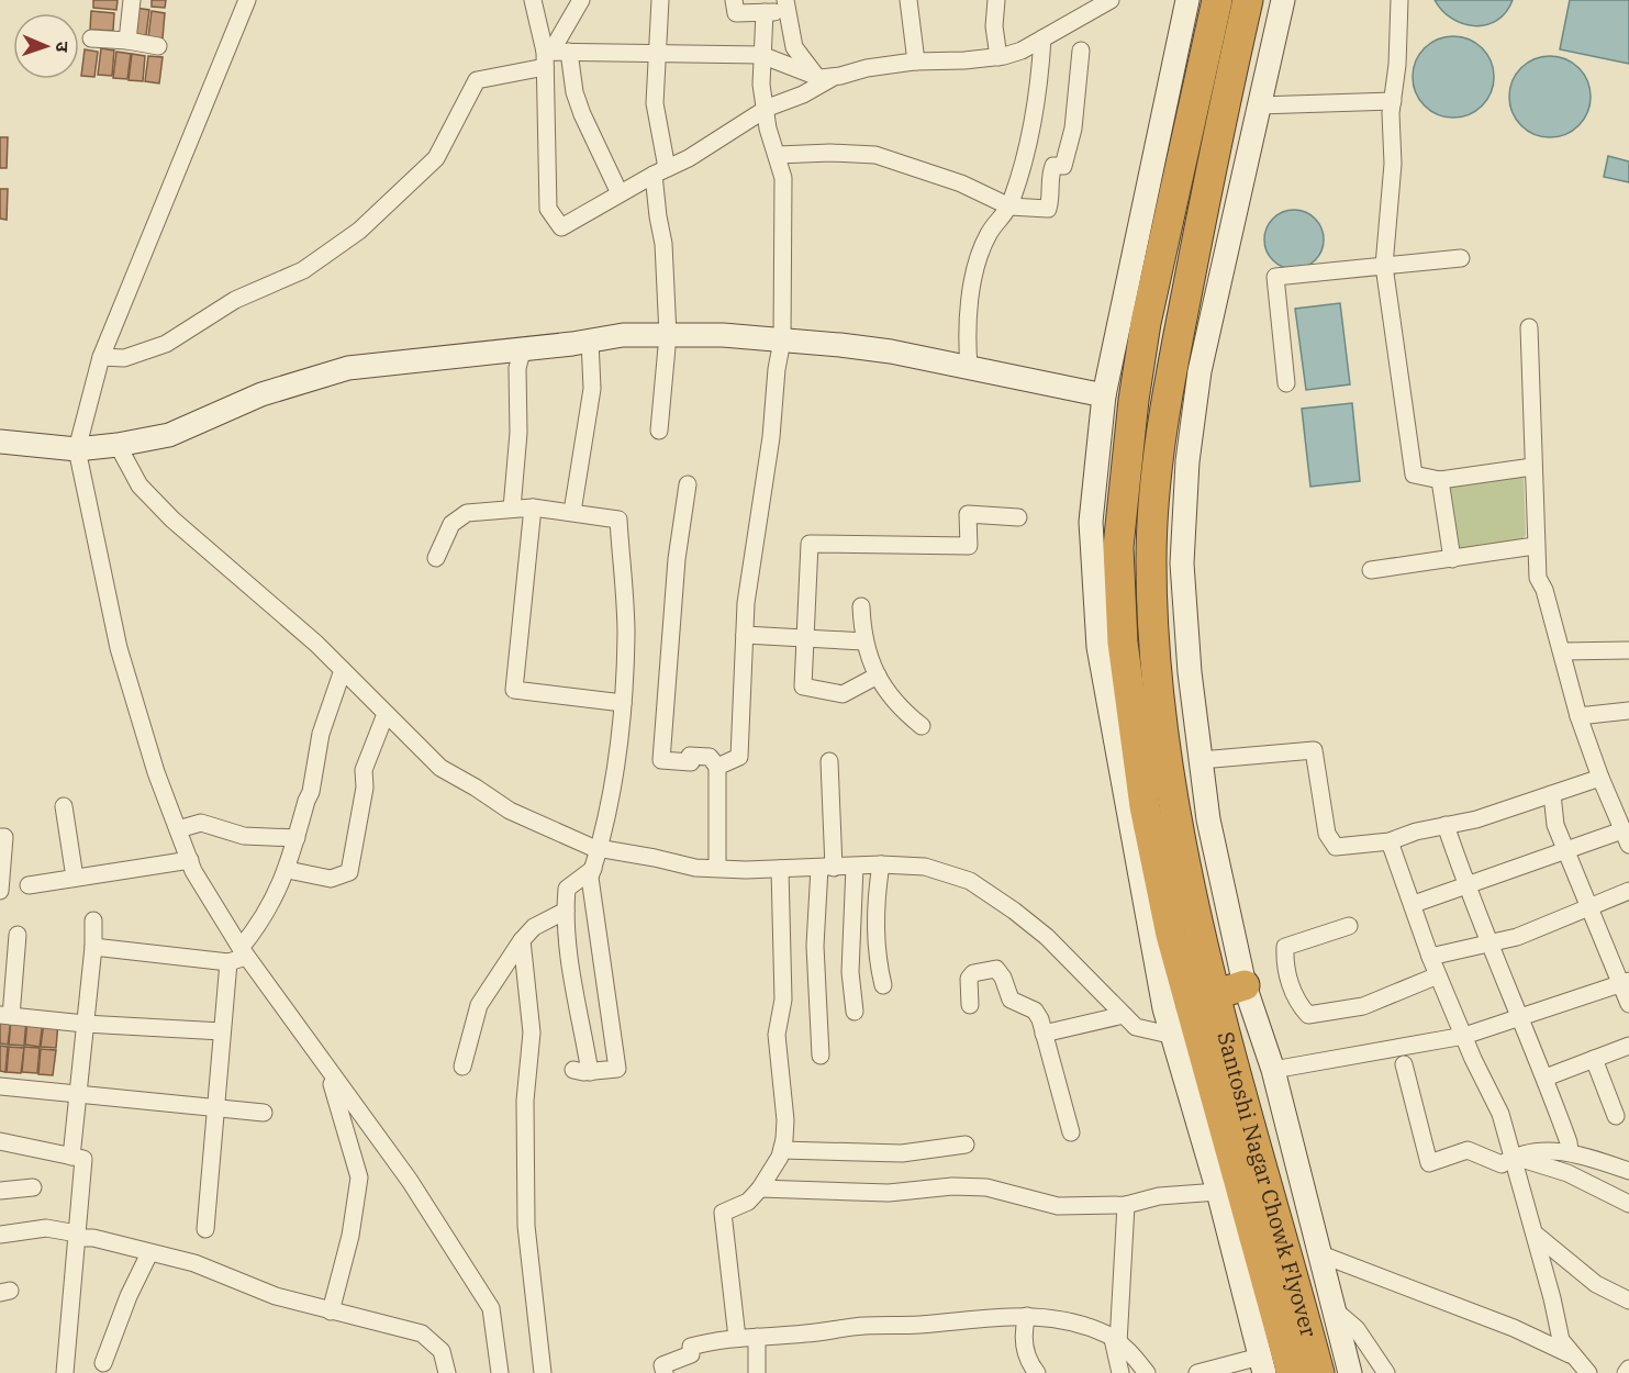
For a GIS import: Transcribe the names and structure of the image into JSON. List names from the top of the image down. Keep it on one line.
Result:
{"streets":{"highway":["Santoshi Nagar Chowk Flyover"]},"north":"right"}
